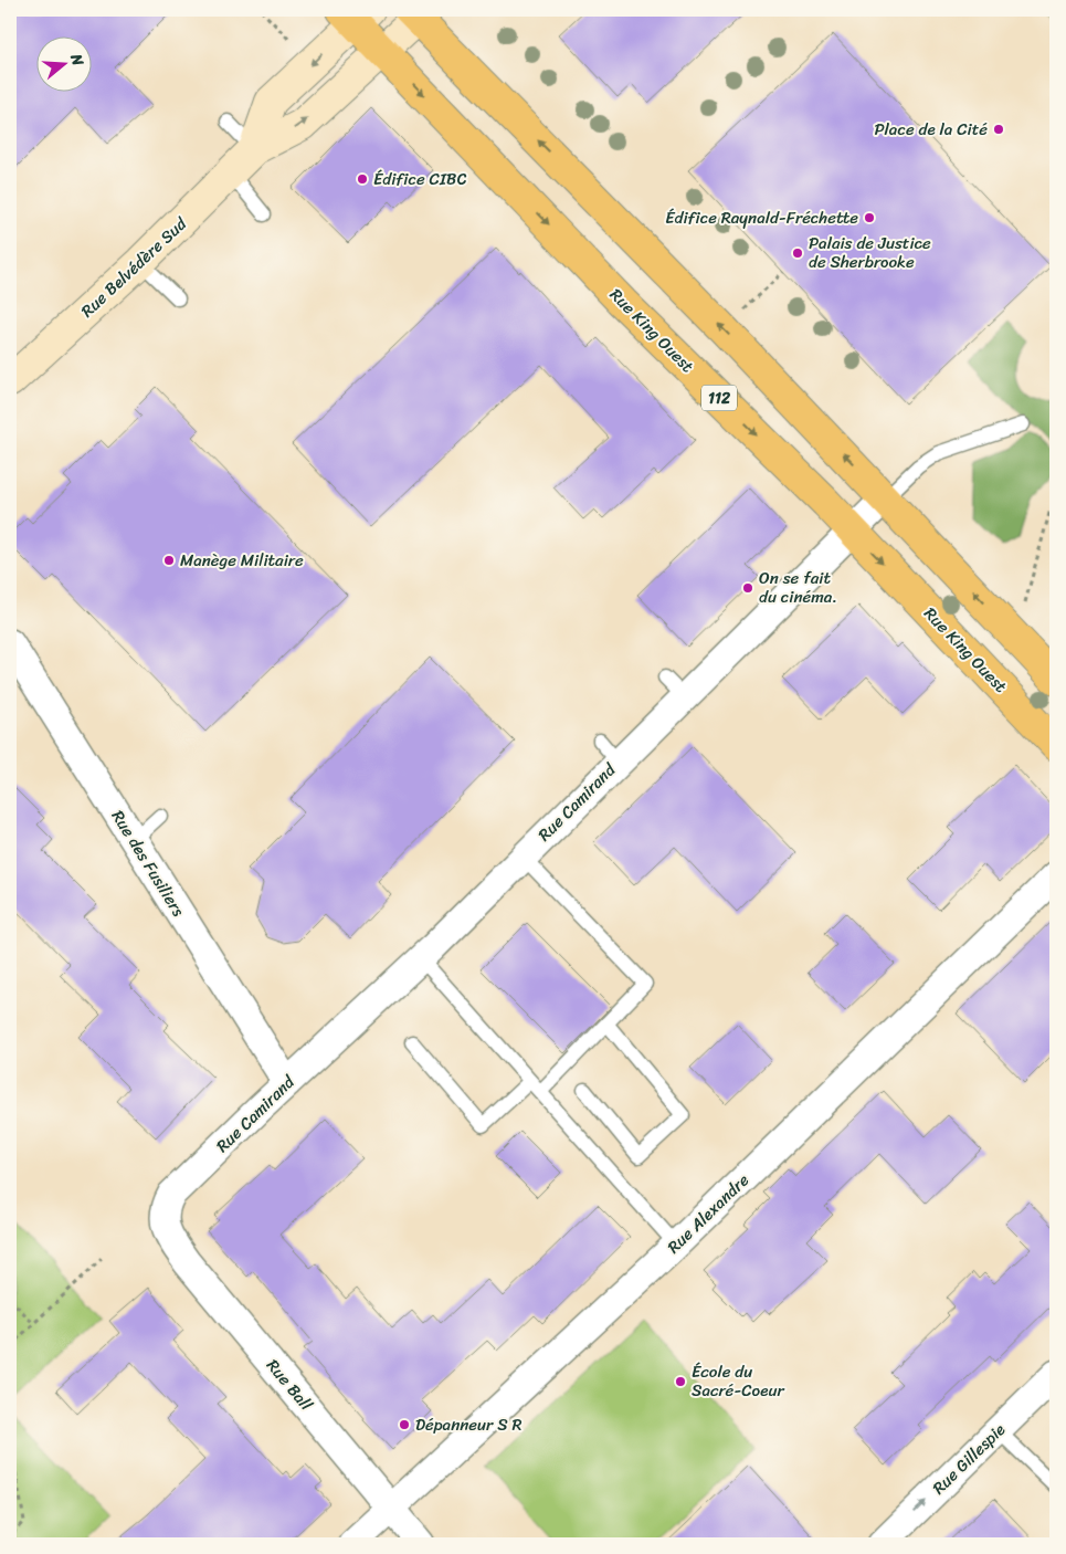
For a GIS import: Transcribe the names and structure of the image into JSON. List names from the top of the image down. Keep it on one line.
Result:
{"streets":{"main road":["Rue Belvédère Sud","Rue King Ouest","112"],"street":["Rue Camirand","Rue des Fusiliers","Rue Alexandre","Rue Ball","Rue Gillespie"]},"crossings":[["Rue Belvédère Sud","Rue King Ouest"],["Rue King Ouest","Rue Camirand"],["Rue Camirand","Rue des Fusiliers"],["Rue Camirand","Rue Ball"],["Rue Alexandre","Rue Ball"]],"one_way":["Rue Gillespie"],"places":["Place de la Cité","Édifice CIBC","Édifice Raynald-Fréchette","Palais de Justice de Sherbrooke","Manège Militaire","On se fait du cinéma.","École du Sacré-Coeur","Dépanneur S R"],"north":"right"}
